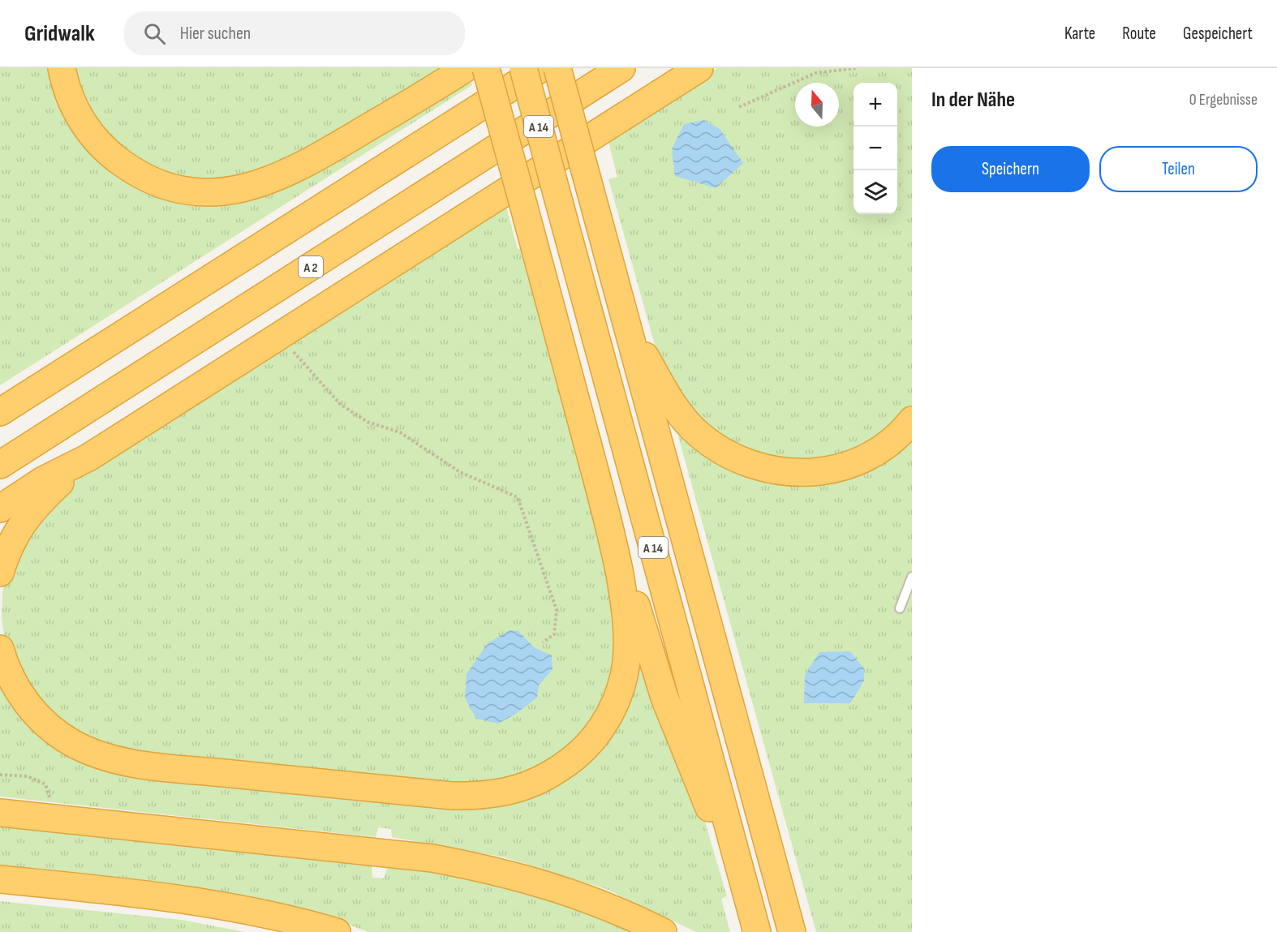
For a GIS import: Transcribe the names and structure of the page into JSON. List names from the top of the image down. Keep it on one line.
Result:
{"streets":{"highway":["A 14","A 2"]},"north":"top","page":{"header":"Gridwalk","search":"Hier suchen","nav":["Karte","Route","Gespeichert"],"heading":["In der Nähe","0 Ergebnisse"],"map_buttons":["+","−"],"buttons":["Speichern","Teilen"]}}
